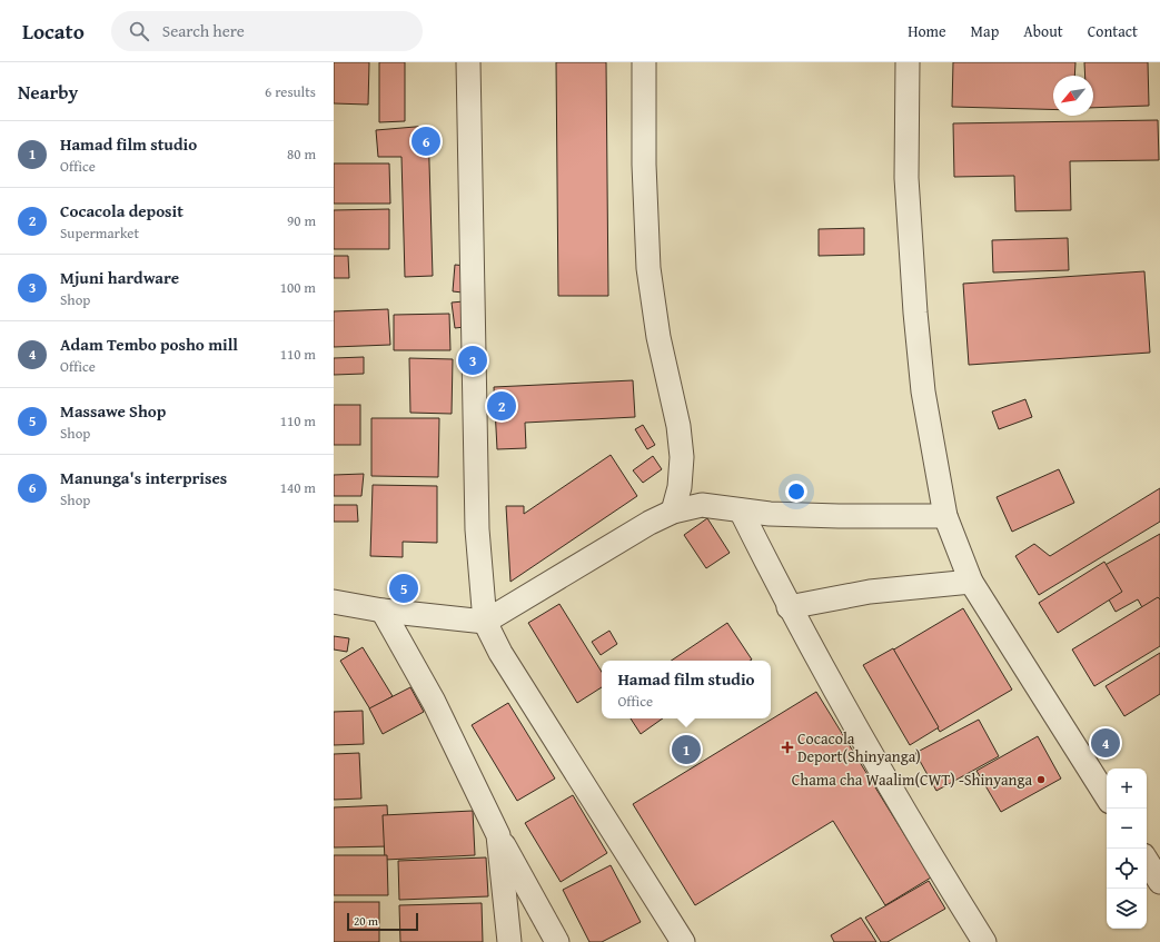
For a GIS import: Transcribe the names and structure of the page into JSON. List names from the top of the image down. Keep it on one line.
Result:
{"places":{"health":["Cocacola Deport(Shinyanga)"],"other":["Chama cha Waalim(CWT) -Shinyanga"]},"scale_bar":"20 m","north":"bottom left","page":{"header":"Locato","search":"Search here","nav":["Home","Map","About","Contact"],"heading":["Nearby","6 results"],"list":[{"mark":"1","name":"Hamad film studio","note":"Office","value":"80 m"},{"mark":"2","name":"Cocacola deposit","note":"Supermarket","value":"90 m"},{"mark":"3","name":"Mjuni hardware","note":"Shop","value":"100 m"},{"mark":"4","name":"Adam Tembo posho mill","note":"Office","value":"110 m"},{"mark":"5","name":"Massawe Shop","note":"Shop","value":"110 m"},{"mark":"6","name":"Manunga's interprises","note":"Shop","value":"140 m"}],"pins":["6","3","2","5","4","1"],"popup":["Hamad film studio","Office"],"map_buttons":["+","−"],"scale":"20 m"}}
